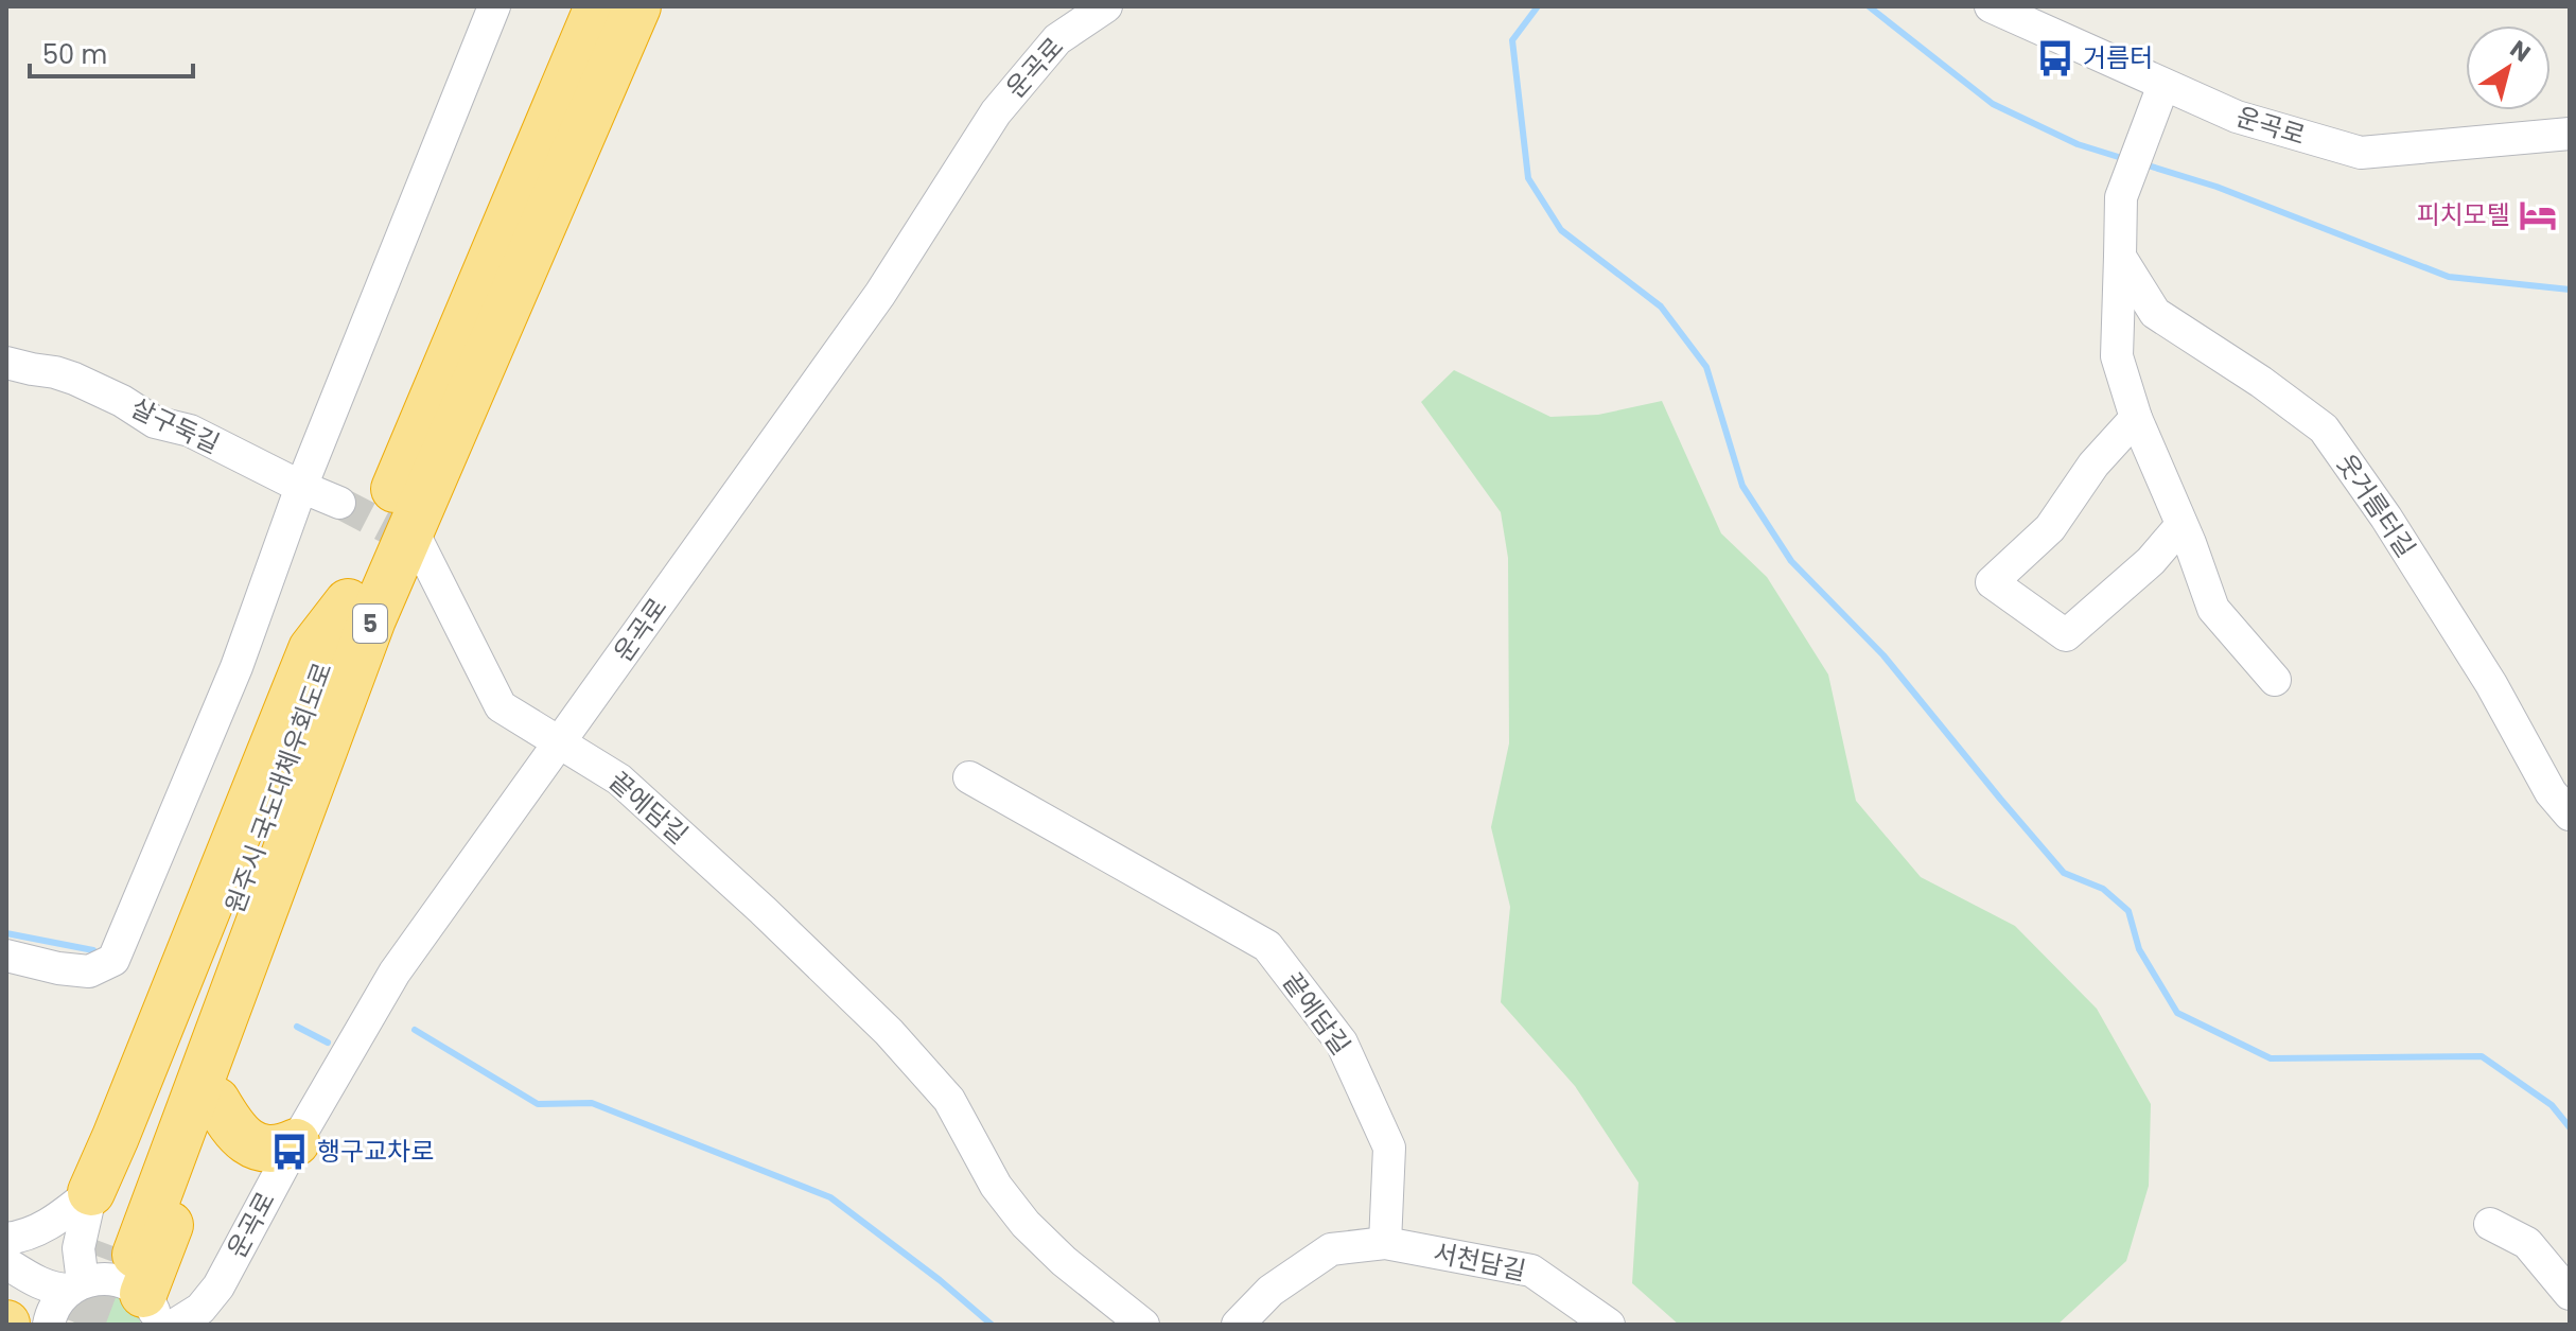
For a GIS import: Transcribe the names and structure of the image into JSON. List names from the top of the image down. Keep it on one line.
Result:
{"streets":{"highway":["5"],"street":["운곡로","살구둑길","웃거름터길","끝에담길","서천담길"]},"crossings":[["운곡로","끝에담길"],["끝에담길","서천담길"]],"places":{"bus stop":["거름터","행구교차로"],"hotel":["피치모텔"]},"scale_bar":"50 m","north":"top right"}
